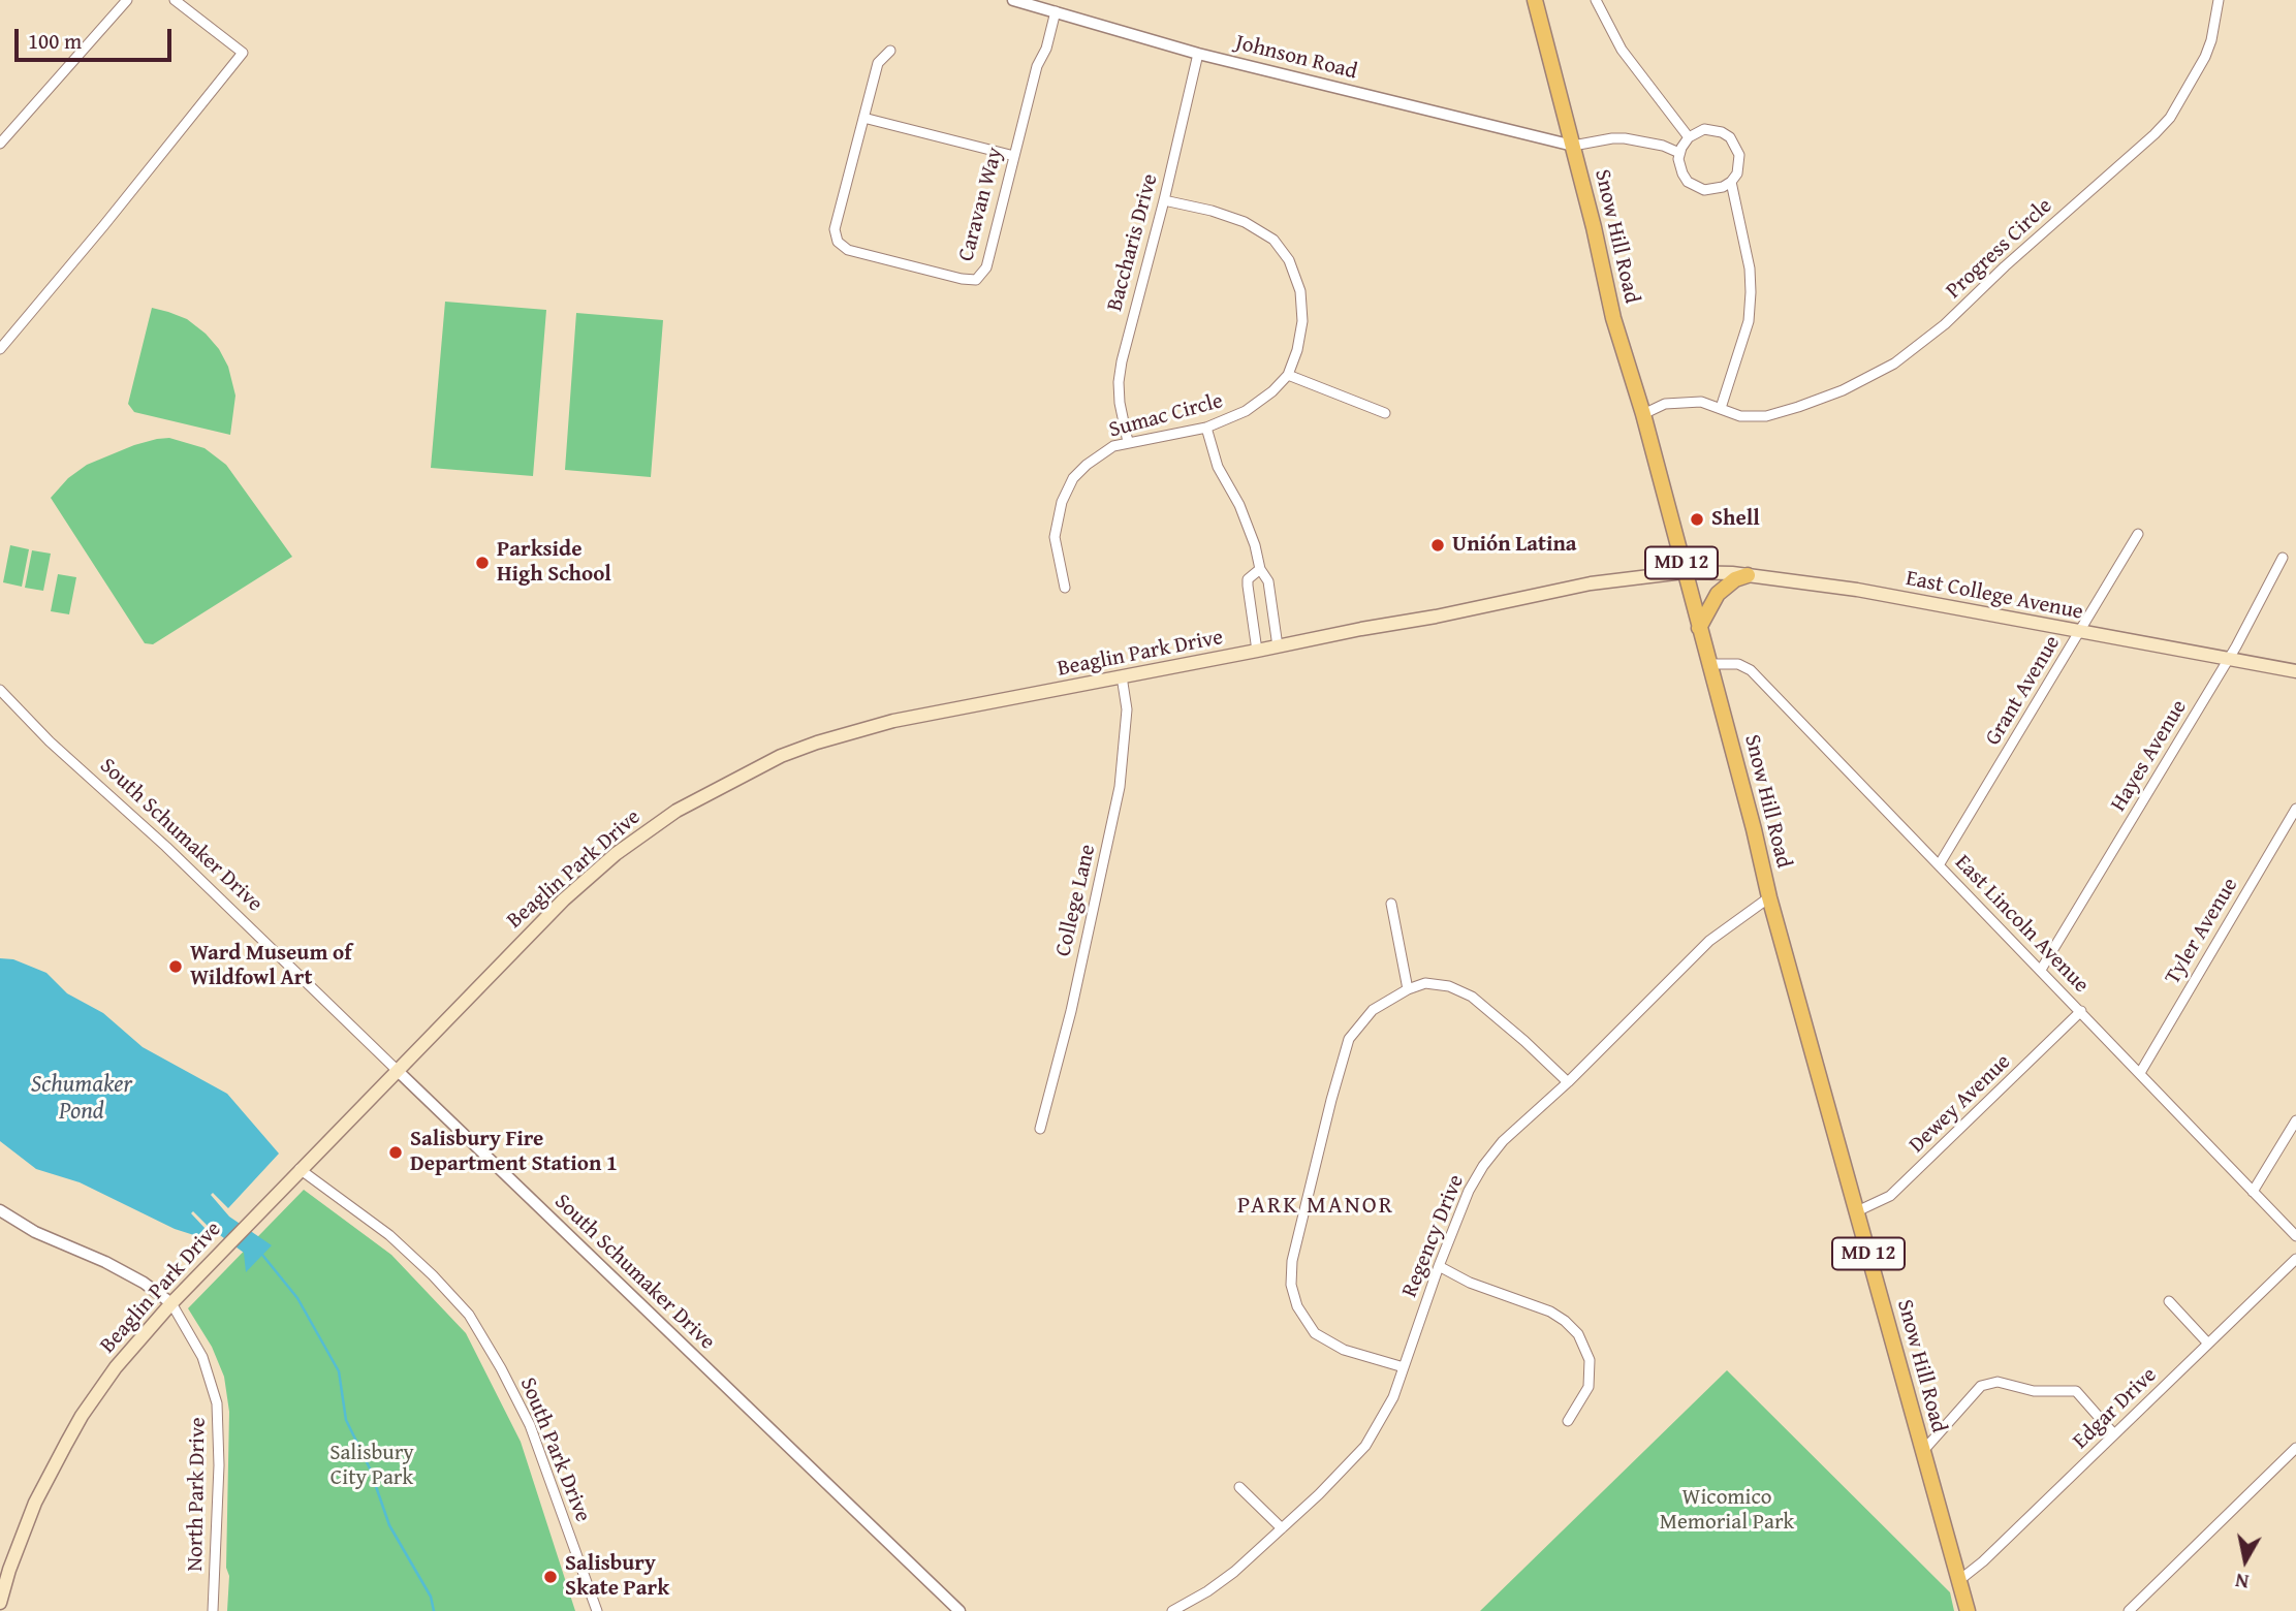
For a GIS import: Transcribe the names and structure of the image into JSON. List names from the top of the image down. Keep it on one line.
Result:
{"streets":{"main road":["Snow Hill Road","MD 12","East College Avenue","Beaglin Park Drive"],"street":["Johnson Road","Caravan Way","Baccharis Drive","Progress Circle","Sumac Circle","Grant Avenue","Hayes Avenue","South Schumaker Drive","College Lane","East Lincoln Avenue","Tyler Avenue","Dewey Avenue","Regency Drive","Edgar Drive","South Park Drive","North Park Drive"]},"crossings":[["Johnson Road","Caravan Way"],["Johnson Road","Snow Hill Road"],["Johnson Road","Baccharis Drive"],["Snow Hill Road","Progress Circle"],["Snow Hill Road","East College Avenue"],["Snow Hill Road","Beaglin Park Drive"],["Snow Hill Road","East Lincoln Avenue"],["Snow Hill Road","Dewey Avenue"],["Snow Hill Road","Regency Drive"],["Snow Hill Road","Edgar Drive"],["Baccharis Drive","Sumac Circle"],["East College Avenue","Beaglin Park Drive"],["East College Avenue","Grant Avenue"],["East College Avenue","Hayes Avenue"],["Beaglin Park Drive","South Schumaker Drive"],["Beaglin Park Drive","College Lane"],["Beaglin Park Drive","South Park Drive"],["Beaglin Park Drive","North Park Drive"],["Grant Avenue","East Lincoln Avenue"],["Hayes Avenue","East Lincoln Avenue"],["East Lincoln Avenue","Tyler Avenue"],["East Lincoln Avenue","Dewey Avenue"]],"districts":["PARK MANOR"],"water":["Schumaker Pond"],"parks":["Salisbury City Park","Wicomico Memorial Park"],"places":["Shell","Unión Latina","Parkside High School","Ward Museum of Wildfowl Art","Salisbury Fire Department Station 1","Salisbury Skate Park"],"scale_bar":"100 m","north":"bottom"}
